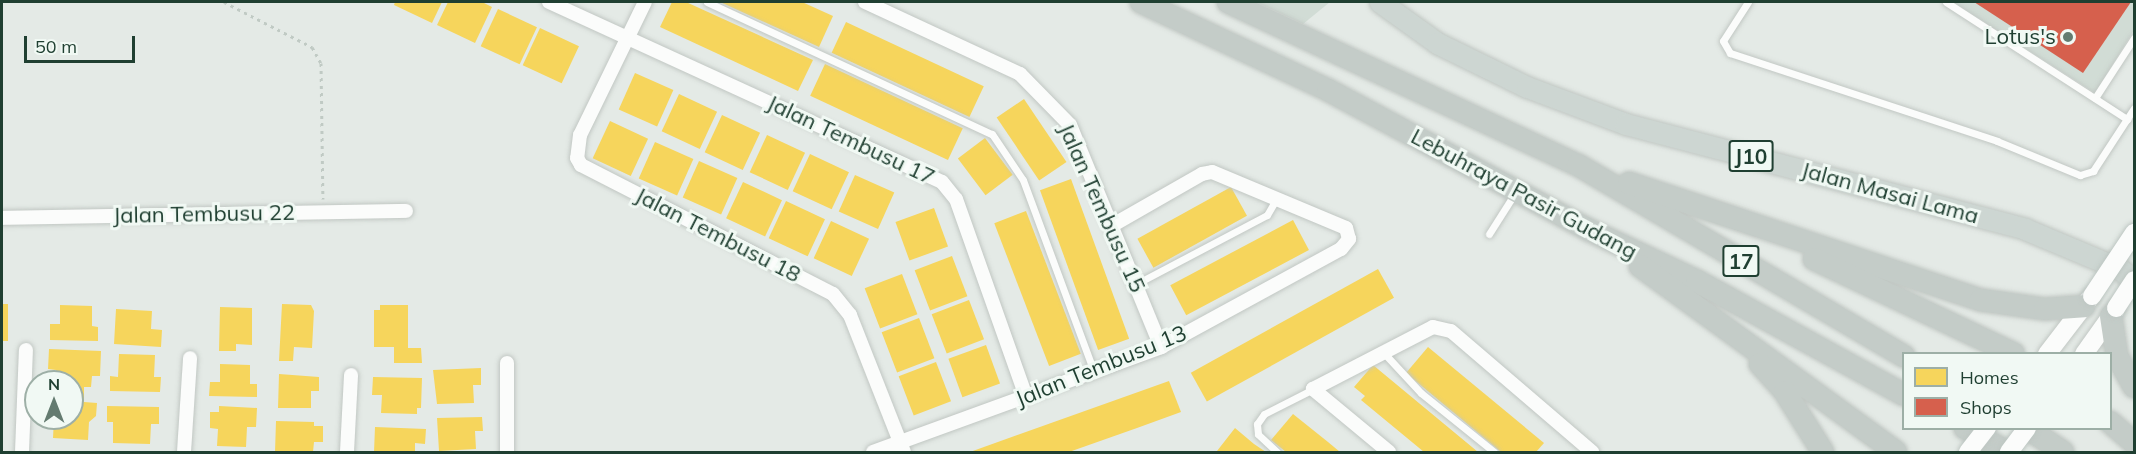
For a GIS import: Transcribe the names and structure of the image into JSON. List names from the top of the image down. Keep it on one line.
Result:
{"streets":{"highway":["Lebuhraya Pasir Gudang","17"],"main road":["J10","Jalan Masai Lama"],"street":["Jalan Tembusu 17","Jalan Tembusu 15","Jalan Tembusu 22","Jalan Tembusu 18","Jalan Tembusu 13"]},"crossings":[["Jalan Tembusu 17","Jalan Tembusu 18"],["Jalan Tembusu 17","Jalan Tembusu 13"],["Jalan Tembusu 15","Jalan Tembusu 13"],["Jalan Tembusu 18","Jalan Tembusu 13"]],"places":["Lotus's"],"legend":["Homes","Shops"],"scale_bar":"50 m","north":"top"}
